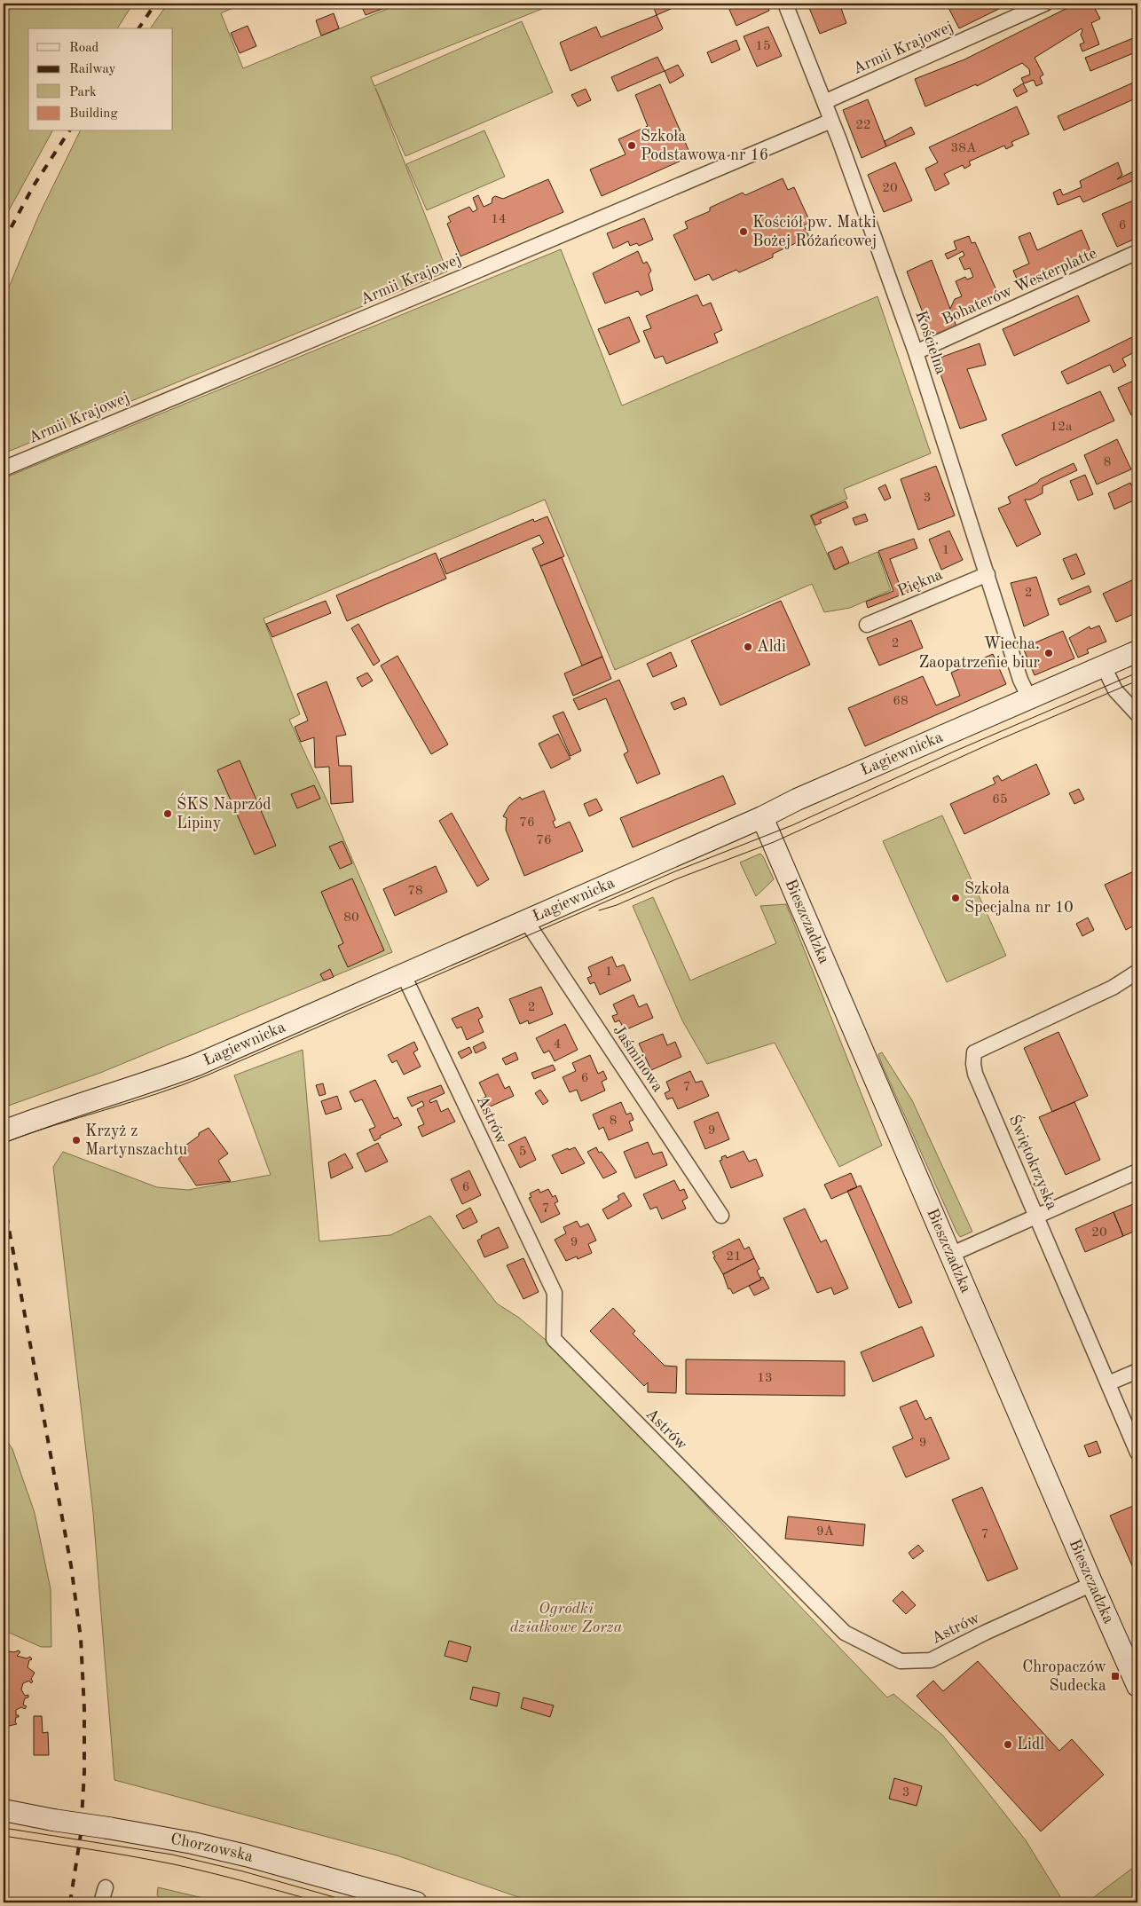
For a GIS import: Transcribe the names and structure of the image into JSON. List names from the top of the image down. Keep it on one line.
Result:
{"streets":{"street":["Armii Krajowej","Bohaterów Westerplatte","Kościelna","Piękna","Łagiewnicka","Bieszczadzka","Jaśminowa","Astrów","Świętokrzyska","Chorzowska"]},"crossings":[["Armii Krajowej","Kościelna"],["Bohaterów Westerplatte","Kościelna"],["Kościelna","Piękna"],["Kościelna","Łagiewnicka"],["Łagiewnicka","Bieszczadzka"],["Łagiewnicka","Jaśminowa"],["Łagiewnicka","Astrów"],["Bieszczadzka","Astrów"]],"parks":["Ogródki działkowe Zorza"],"places":{"other":["Szkoła Podstawowa nr 16","Kościół pw. Matki Bożej Różańcowej","Aldi","Wiecha. Zaopatrzenie biur","ŚKS Naprzód Lipiny","Szkoła Specjalna nr 10","Krzyż z Martynszachtu","Lidl"],"transit":["Chropaczów Sudecka"]},"house_numbers":["15","22","38A","20","14","6","12a","8","3","1","2","2","68","65","76","76","78","80","1","2","4","6","7","8","9","5","6","7","20","9","21","13","9","9A","7","3"],"legend":["Road","Railway","Park","Building"]}
